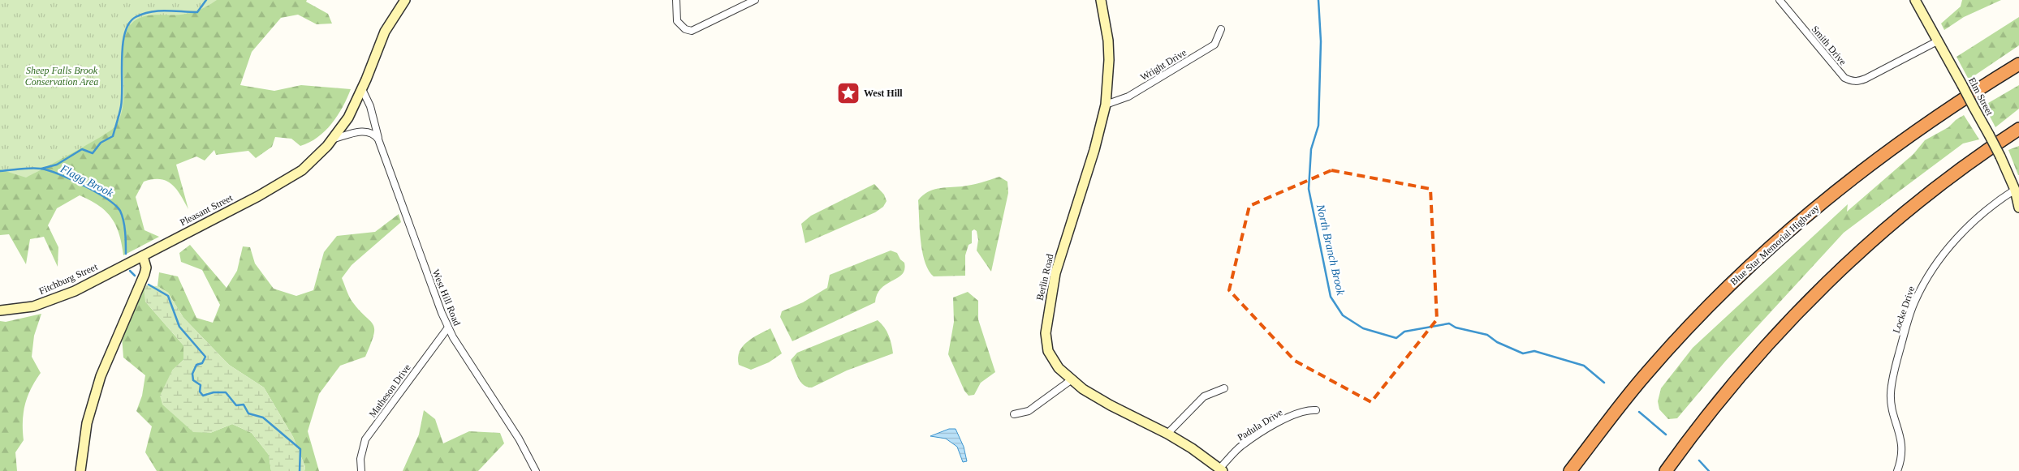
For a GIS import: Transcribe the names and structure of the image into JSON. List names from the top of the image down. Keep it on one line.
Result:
{"streets":{"highway":["Blue Star Memorial Highway"],"street":["Smith Drive","Wright Drive","Elm Street","Pleasant Street","Berlin Road","Fitchburg Street","West Hill Road","Locke Drive","Matheson Drive","Padula Drive"]},"crossings":[["Smith Drive","Elm Street"],["Wright Drive","Berlin Road"],["Elm Street","Locke Drive"],["Pleasant Street","Fitchburg Street"],["Pleasant Street","West Hill Road"],["Berlin Road","Padula Drive"],["West Hill Road","Matheson Drive"]],"water":["Flagg Brook","North Branch Brook"],"parks":["Sheep Falls Brook Conservation Area"],"places":{"place":["West Hill"]}}
